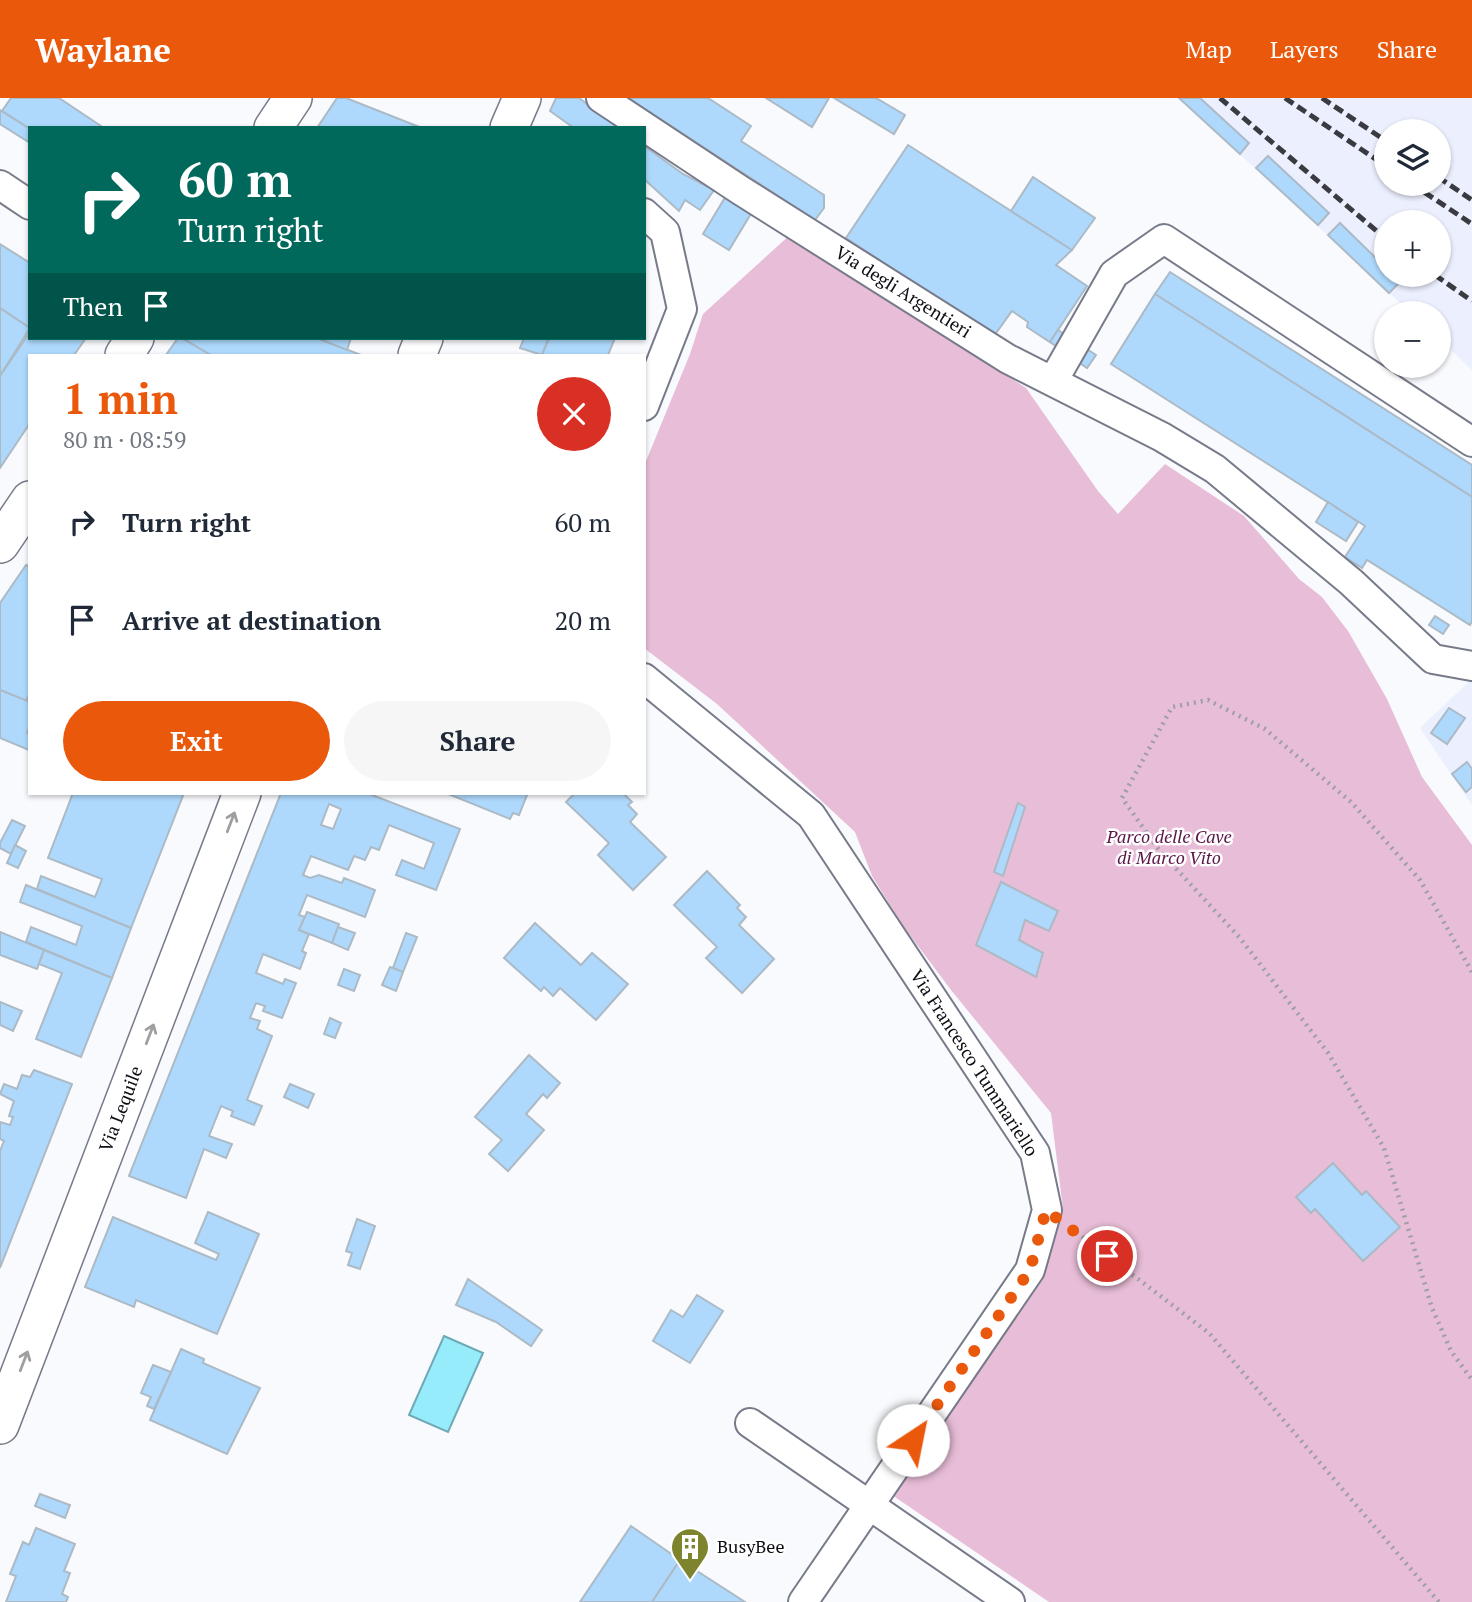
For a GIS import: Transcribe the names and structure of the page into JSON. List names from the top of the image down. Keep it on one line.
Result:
{"streets":{"main road":["Via Lequile"],"street":["Via degli Argentieri","Via Francesco Tummariello"]},"one_way":["Via Lequile"],"parks":["Parco delle Cave di Marco Vito"],"places":{"building":["BusyBee"]},"page":{"header":"Waylane","nav":["Map","Layers","Share"],"map_buttons":["+","−"],"turn":["60 m","Turn right"],"then":"Then","heading":["1 min","80 m · 08:59"],"list":[{"name":"Turn right","value":"60 m"},{"name":"Arrive at destination","value":"20 m"}],"buttons":["Exit","Share"]}}
